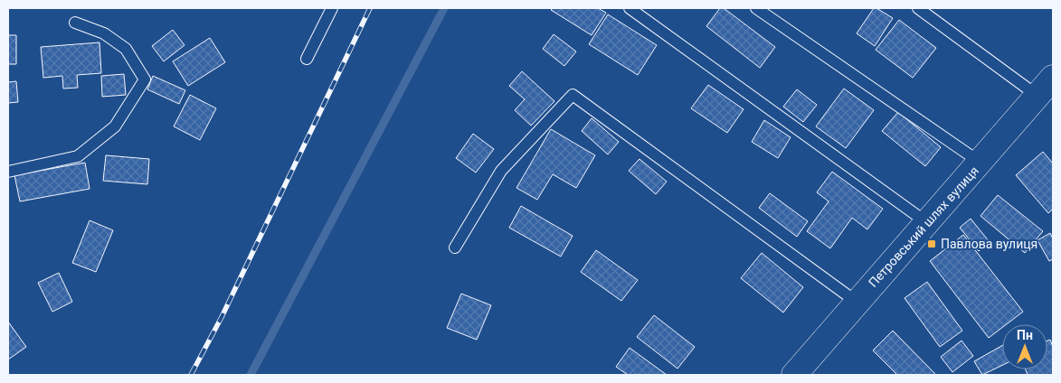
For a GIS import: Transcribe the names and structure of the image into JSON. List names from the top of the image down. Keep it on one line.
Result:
{"streets":{"street":["Петровський шлях вулиця"]},"places":{"transit":["Павлова вулиця"]},"north":"top"}
